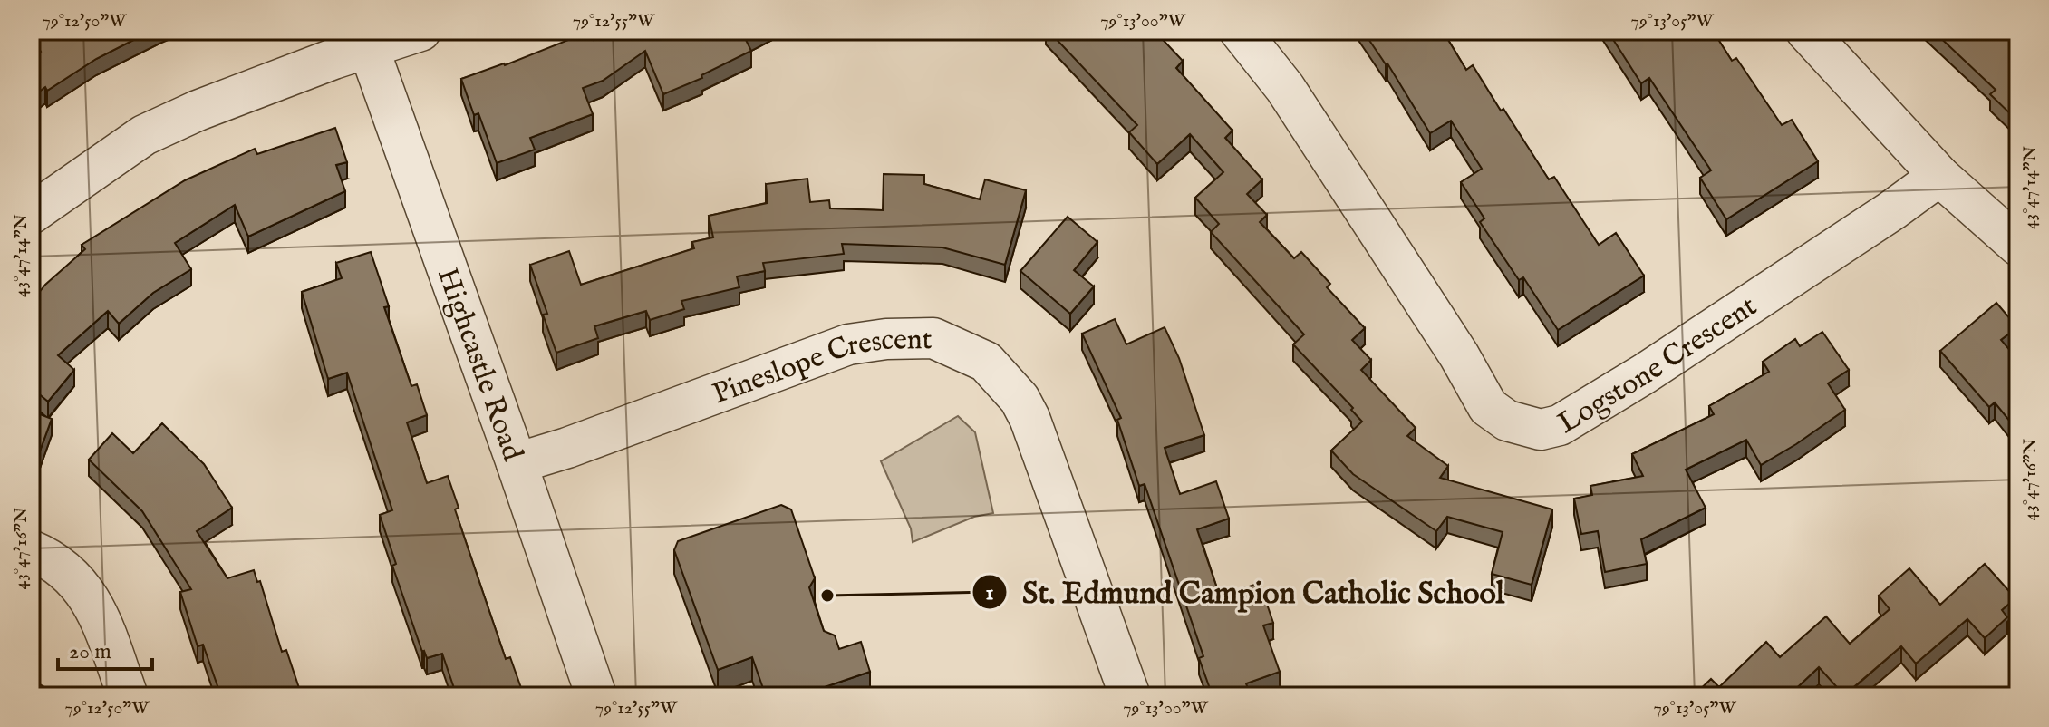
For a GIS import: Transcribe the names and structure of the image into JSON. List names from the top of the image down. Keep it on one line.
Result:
{"streets":{"street":["Logstone Crescent","Highcastle Road","Pineslope Crescent"]},"crossings":[["Highcastle Road","Pineslope Crescent"]],"places":["St. Edmund Campion Catholic School"],"scale_bar":"20 m","coordinates":["79°12'50\"W","79°12'55\"W","79°13'00\"W","79°13'05\"W","43°47'14\"N","43°47'16\"N"]}
